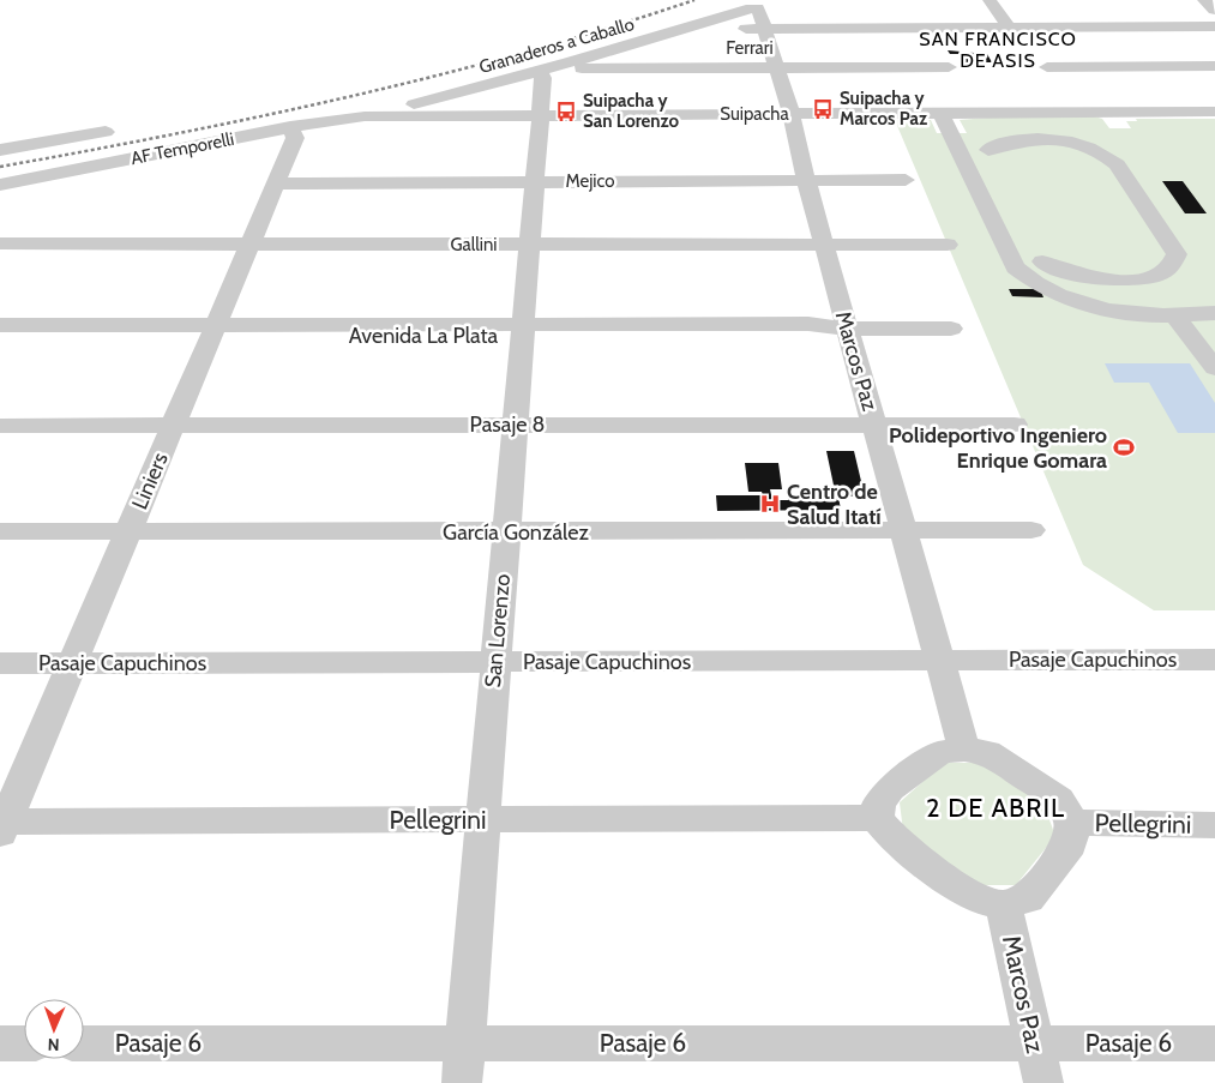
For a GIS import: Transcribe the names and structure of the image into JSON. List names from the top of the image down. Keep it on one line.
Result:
{"streets":{"street":["Granaderos a Caballo","Ferrari","Suipacha","AF Temporelli","Mejico","Gallini","Avenida La Plata","Marcos Paz","Pasaje 8","Liniers","García González","San Lorenzo","Pasaje Capuchinos","Pellegrini","Pasaje 6"]},"crossings":[["Granaderos a Caballo","Ferrari"],["Granaderos a Caballo","Suipacha"],["Granaderos a Caballo","AF Temporelli"],["Granaderos a Caballo","Marcos Paz"],["Granaderos a Caballo","San Lorenzo"],["Ferrari","Marcos Paz"],["Ferrari","San Lorenzo"],["Suipacha","AF Temporelli"],["Suipacha","Marcos Paz"],["Suipacha","San Lorenzo"],["AF Temporelli","Liniers"],["Mejico","Marcos Paz"],["Mejico","Liniers"],["Mejico","San Lorenzo"],["Gallini","Marcos Paz"],["Gallini","Liniers"],["Gallini","San Lorenzo"],["Avenida La Plata","Marcos Paz"],["Avenida La Plata","Liniers"],["Avenida La Plata","San Lorenzo"],["Marcos Paz","Pasaje 8"],["Marcos Paz","García González"],["Marcos Paz","Pasaje Capuchinos"],["Marcos Paz","Pellegrini"],["Marcos Paz","Pasaje 6"],["Pasaje 8","Liniers"],["Pasaje 8","San Lorenzo"],["Liniers","García González"],["Liniers","Pasaje Capuchinos"],["Liniers","Pellegrini"],["García González","San Lorenzo"],["San Lorenzo","Pasaje Capuchinos"],["San Lorenzo","Pellegrini"],["San Lorenzo","Pasaje 6"]],"districts":["SAN FRANCISCO DE ASIS","2 DE ABRIL"],"places":{"bus stop":["Suipacha y Marcos Paz","Suipacha y San Lorenzo"],"sports":["Polideportivo Ingeniero Enrique Gomara"],"hospital":["Centro de Salud Itatí"]},"north":"bottom"}
